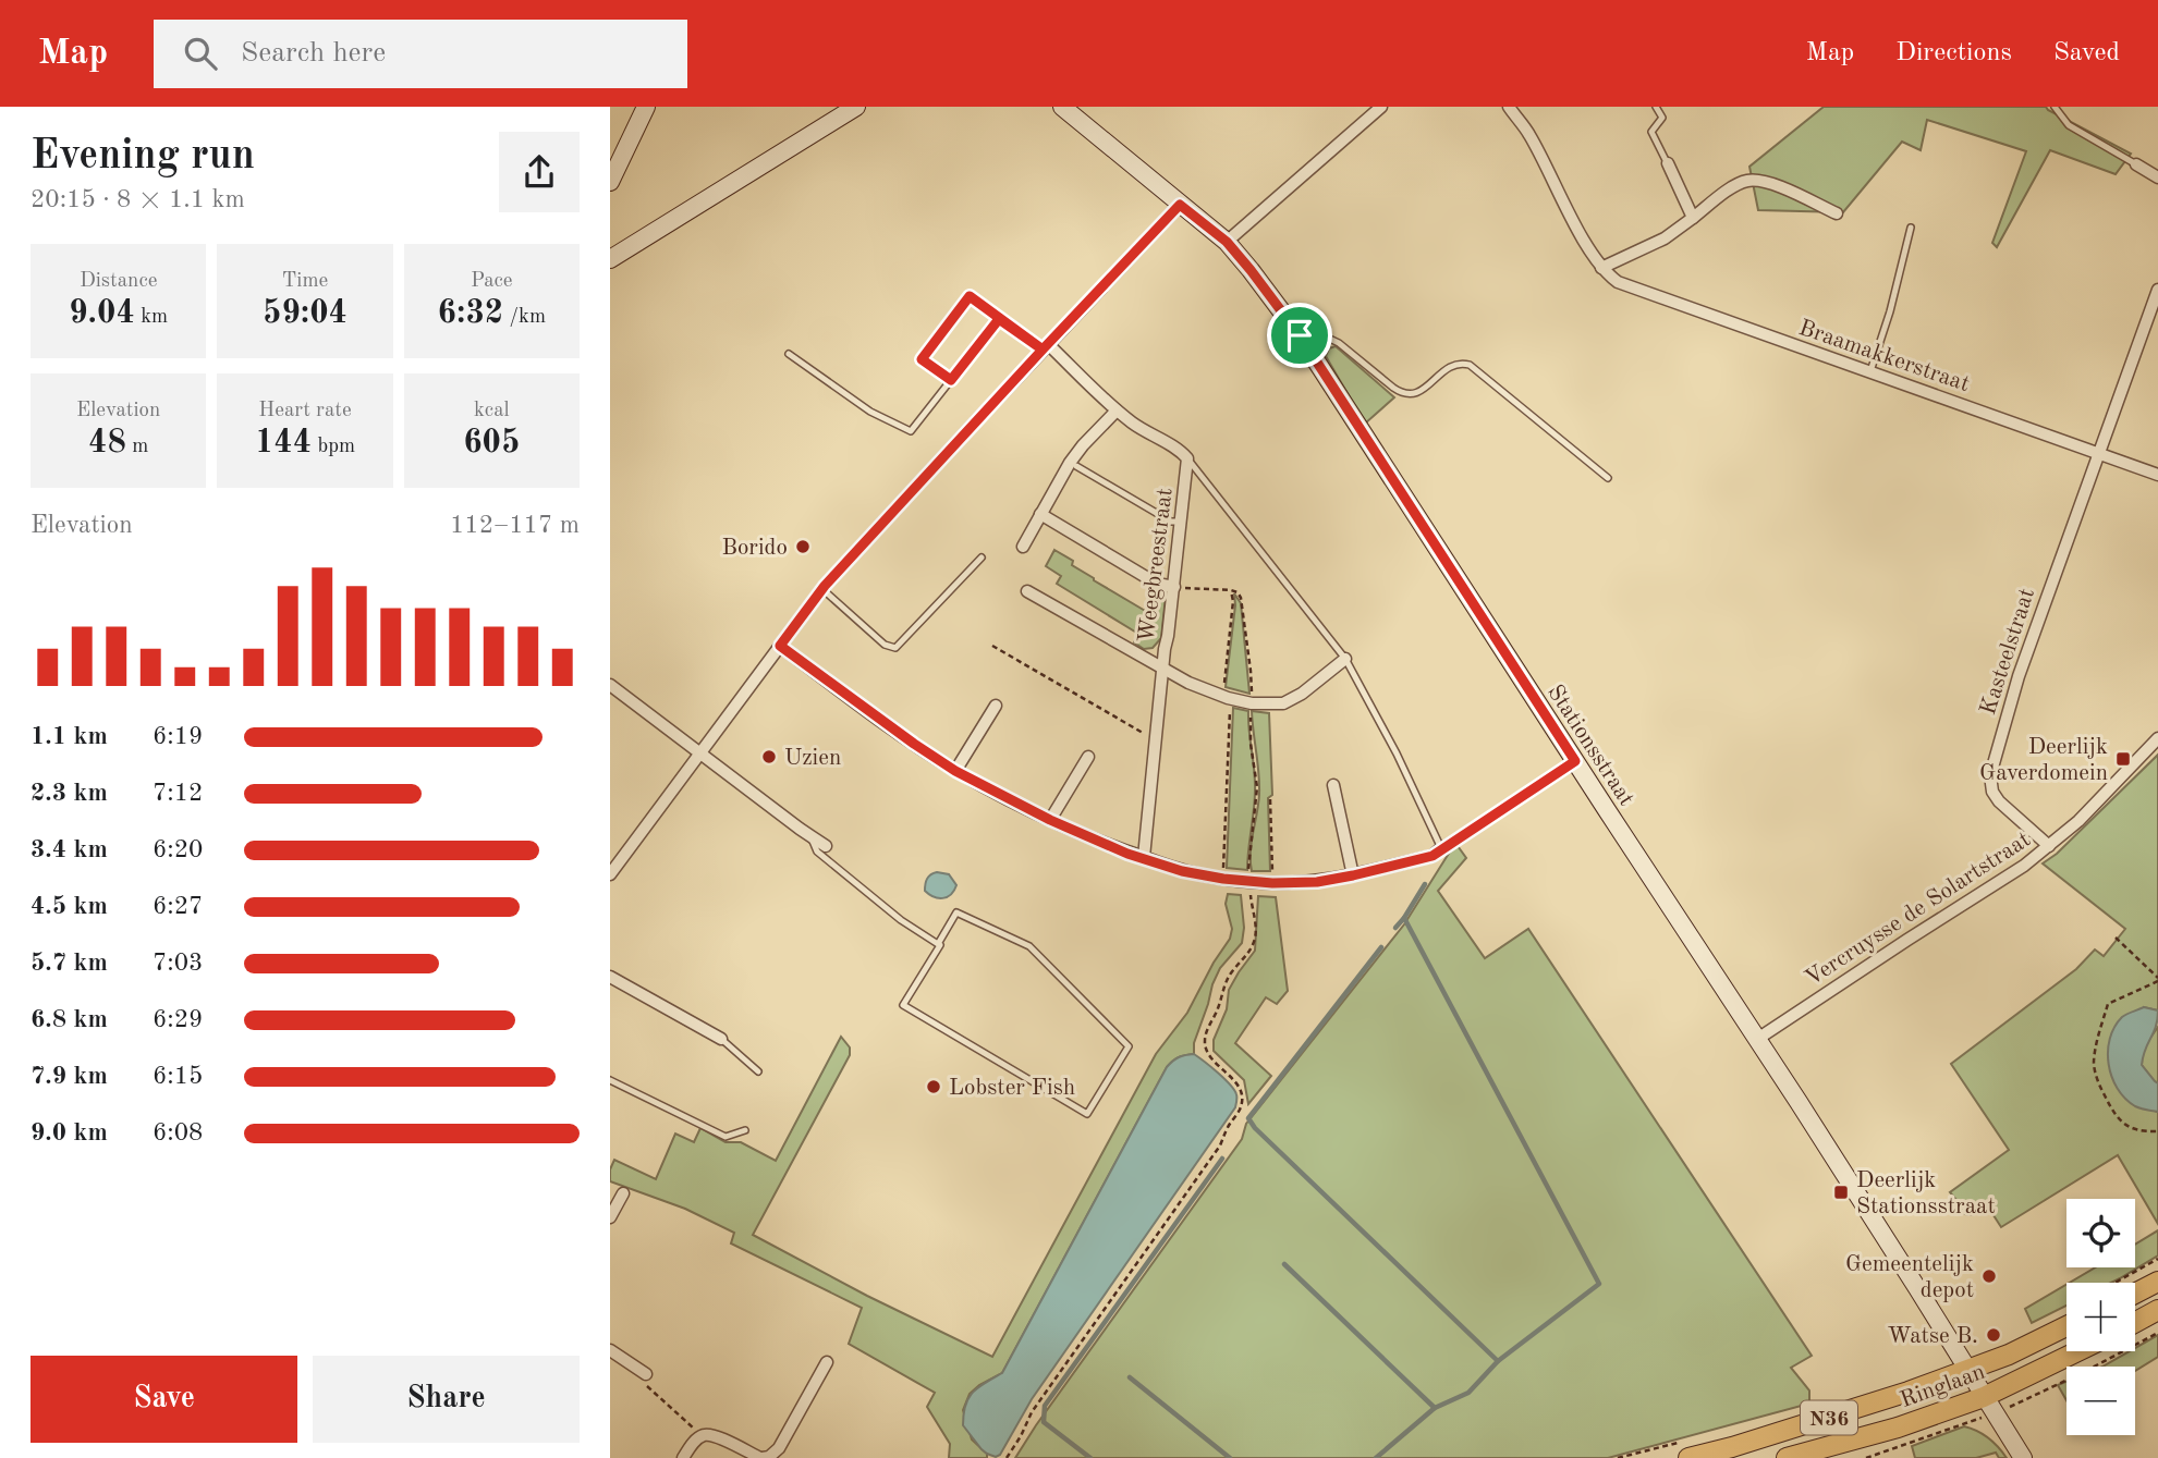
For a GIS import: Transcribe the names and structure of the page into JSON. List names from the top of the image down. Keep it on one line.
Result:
{"streets":{"main road":["Ringlaan","N36"],"street":["Braamakkerstraat","Weegbreestraat","Kasteelstraat","Stationsstraat","Vercruysse de Solartstraat"]},"crossings":[["Braamakkerstraat","Kasteelstraat"],["Kasteelstraat","Vercruysse de Solartstraat"],["Stationsstraat","Vercruysse de Solartstraat"],["Stationsstraat","Ringlaan"]],"places":{"other":["Borido","Uzien","Lobster Fish","Gemeentelijk depot","Watse B."],"transit":["Deerlijk Gaverdomein","Deerlijk Stationsstraat"]},"page":{"header":"Map","search":"Search here","nav":["Map","Directions","Saved"],"heading":["Evening run","20:15 · 8 × 1.1 km"],"stats":[["Distance","9.04 km"],["Time","59:04"],["Pace","6:32 /km"],["Elevation","48 m"],["Heart rate","144 bpm"],["kcal","605"]],"chart":["Elevation","112–117 m"],"list":[{"name":"1.1 km","note":"6:19"},{"name":"2.3 km","note":"7:12"},{"name":"3.4 km","note":"6:20"},{"name":"4.5 km","note":"6:27"},{"name":"5.7 km","note":"7:03"},{"name":"6.8 km","note":"6:29"},{"name":"7.9 km","note":"6:15"},{"name":"9.0 km","note":"6:08"}],"map_buttons":["+","−"],"buttons":["Save","Share"]}}
